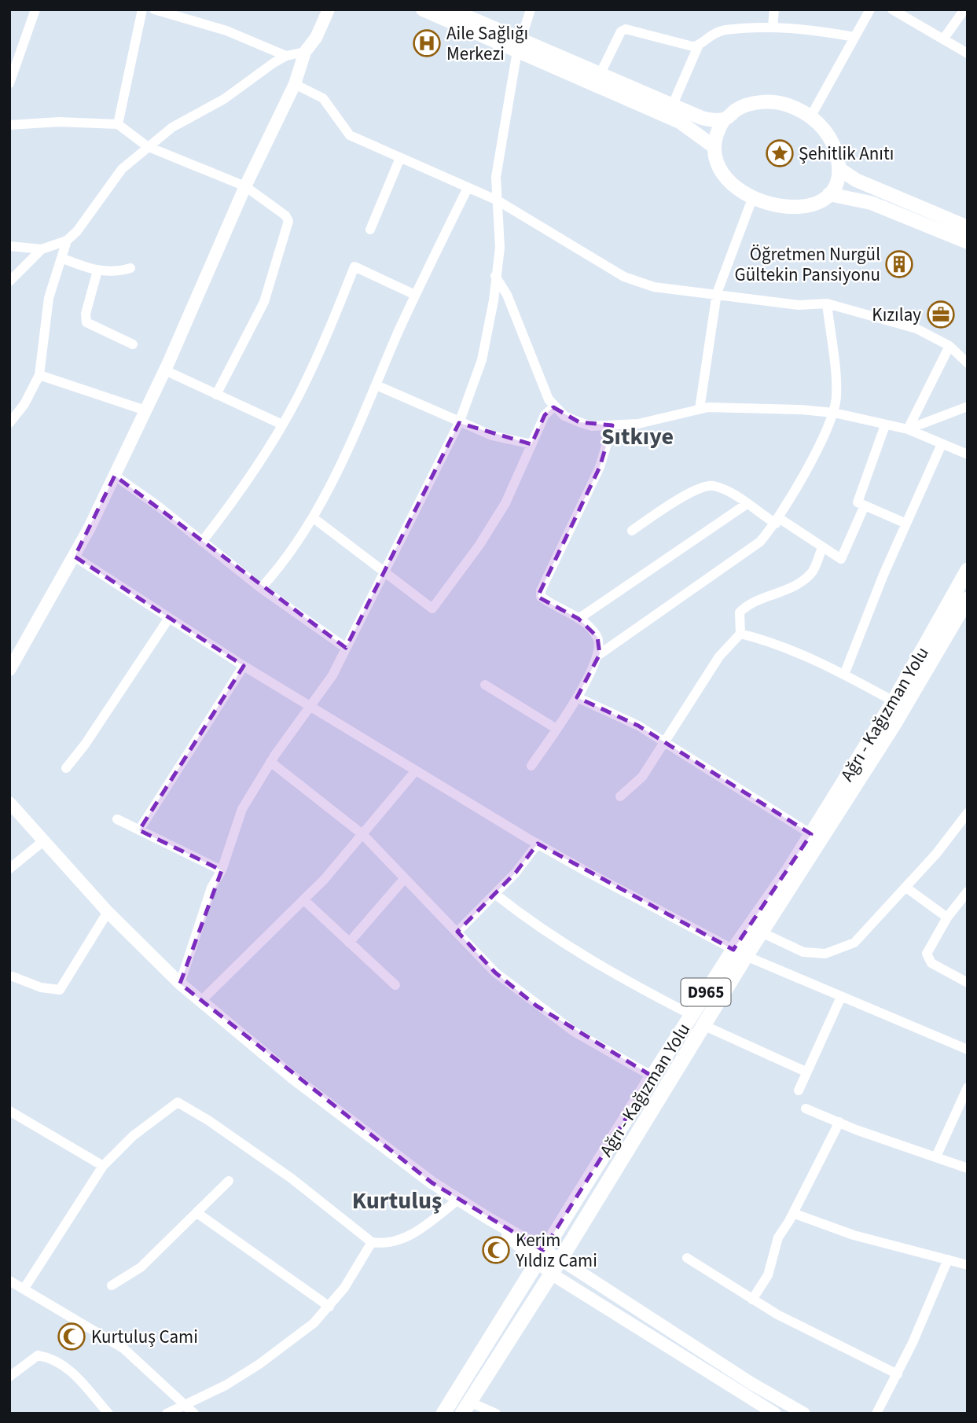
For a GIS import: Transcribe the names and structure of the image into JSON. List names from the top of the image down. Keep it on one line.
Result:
{"streets":{"main road":["Ağrı - Kağızman Yolu","D965"]},"districts":["Sıtkıye","Kurtuluş"],"places":{"hospital":["Aile Sağlığı Merkezi"],"place":["Şehitlik Anıtı"],"building":["Öğretmen Nurgül Gültekin Pansiyonu"],"office":["Kızılay"],"mosque":["Kerim Yıldız Cami","Kurtuluş Cami"]}}
